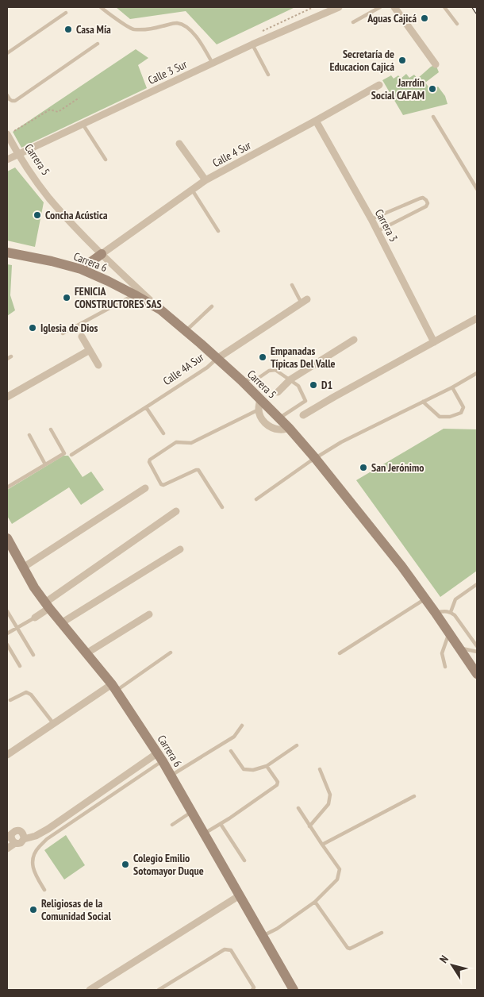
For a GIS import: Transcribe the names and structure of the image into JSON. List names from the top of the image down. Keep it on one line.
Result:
{"streets":{"main road":["Carrera 5","Carrera 6"],"street":["Calle 3 Sur","Calle 4 Sur","Carrera 3","Calle 4A Sur"]},"crossings":[["Calle 3 Sur","Carrera 5"],["Calle 4 Sur","Carrera 5"],["Calle 4 Sur","Carrera 3"],["Carrera 5","Carrera 6"],["Carrera 5","Calle 4A Sur"]],"places":["Aguas Cajicá","Casa Mía","Secretaría de Educacion Cajicá","Jarrdín Social CAFAM","Concha Acústica","FENICIA CONSTRUCTORES SAS","Iglesia de Dios","Empanadas Típicas Del Valle","D1","San Jerónimo","Colegio Emilio Sotomayor Duque","Religiosas de la Comunidad Social"],"north":"top left"}
